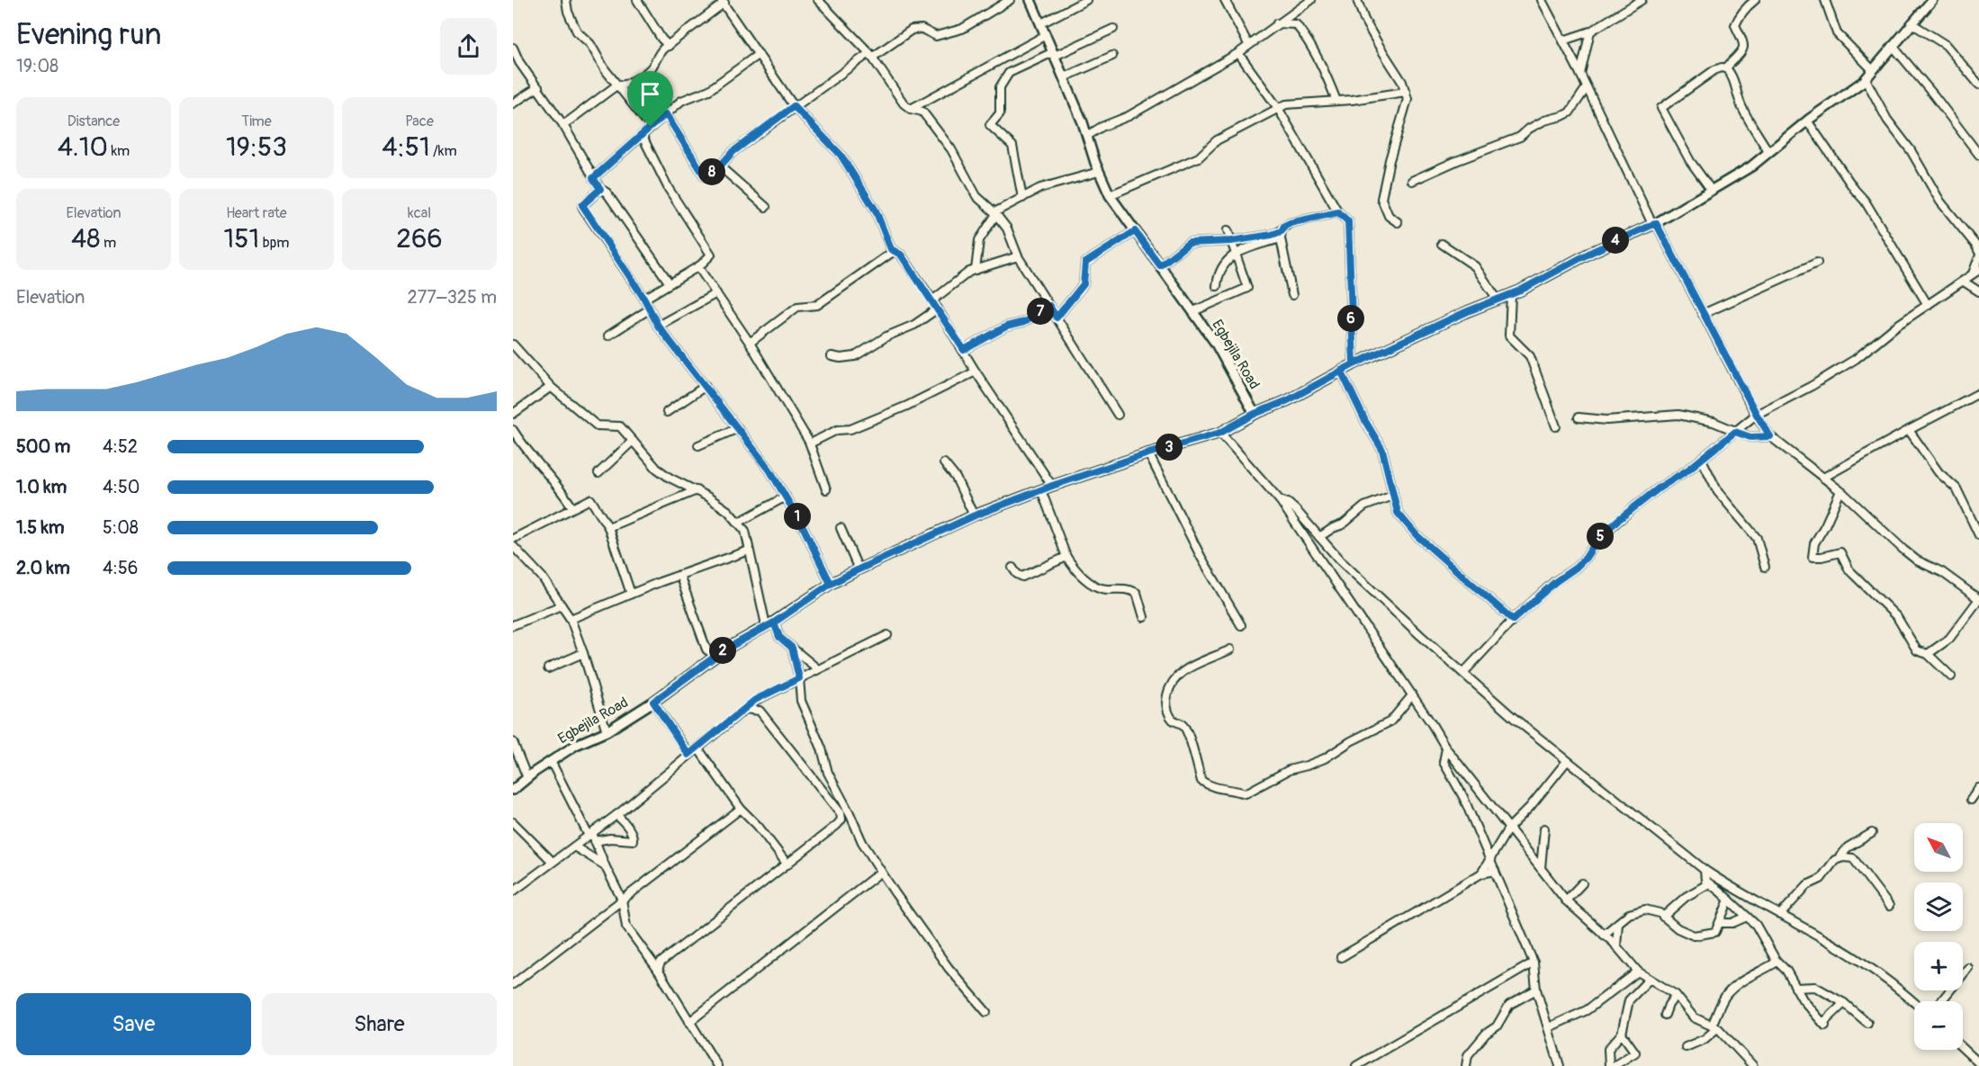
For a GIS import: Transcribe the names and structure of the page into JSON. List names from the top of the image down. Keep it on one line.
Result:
{"streets":{"street":["Egbejila Road"]},"north":"top left","page":{"heading":["Evening run","19:08"],"stats":[["Distance","4.10 km"],["Time","19:53"],["Pace","4:51 /km"],["Elevation","48 m"],["Heart rate","151 bpm"],["kcal","266"]],"pins":["8","4","7","6","3","1","5","2"],"chart":["Elevation","277–325 m"],"list":[{"name":"500 m","note":"4:52"},{"name":"1.0 km","note":"4:50"},{"name":"1.5 km","note":"5:08"},{"name":"2.0 km","note":"4:56"}],"map_buttons":["+","−"],"buttons":["Save","Share"]}}
